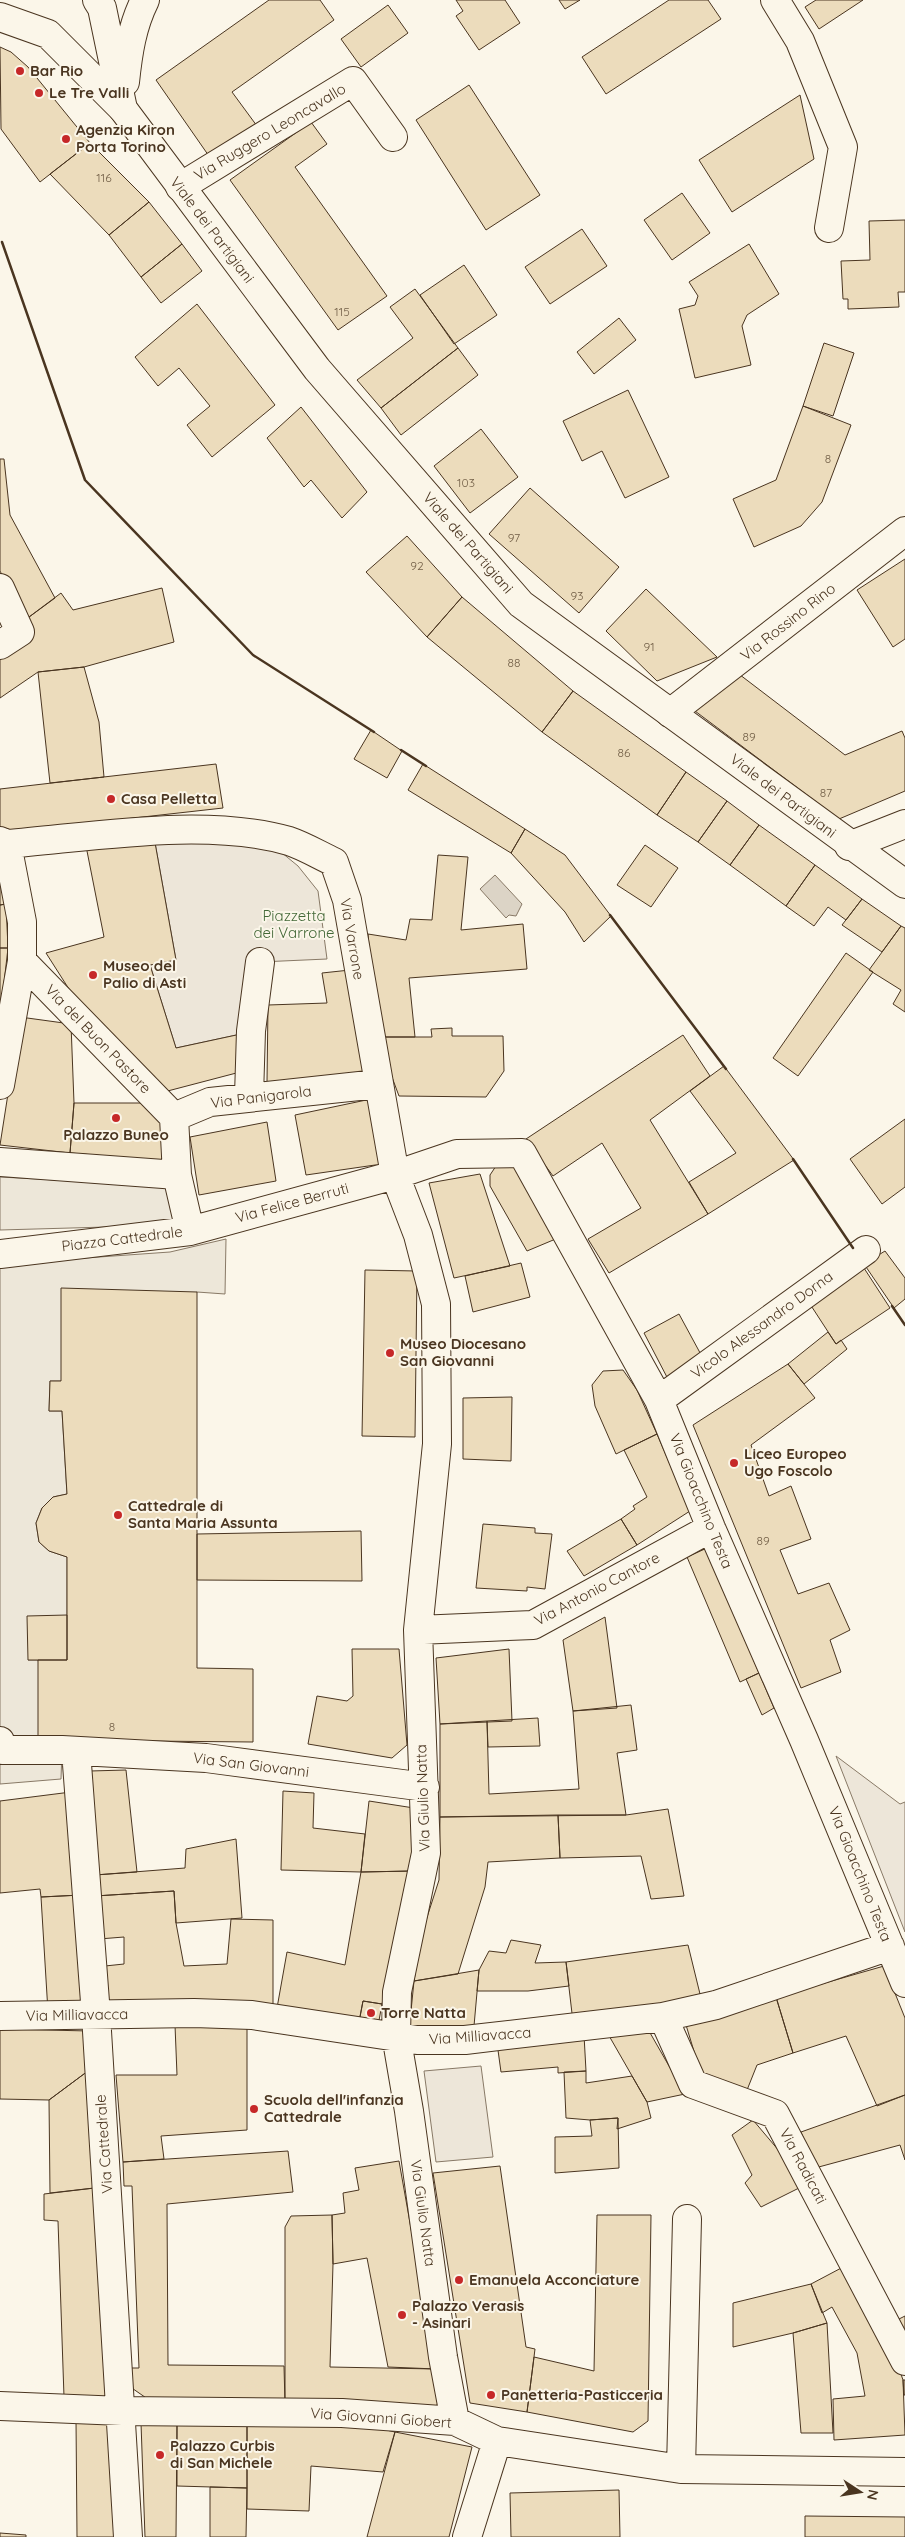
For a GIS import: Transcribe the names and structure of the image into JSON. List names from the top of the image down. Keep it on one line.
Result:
{"streets":{"street":["Via Ruggero Leoncavallo","Viale dei Partigiani","Via Rossino Rino","Via Varrone","Via del Buon Pastore","Via Panigarola","Via Felice Berruti","Piazza Cattedrale","Vicolo Alessandro Dorna","Via Gioacchino Testa","Via Antonio Cantore","Via San Giovanni","Via Giulio Natta","Via Milliavacca","Via Cattedrale","Via Radicati","Via Giovanni Giobert"]},"crossings":[["Via Ruggero Leoncavallo","Viale dei Partigiani"],["Viale dei Partigiani","Via Rossino Rino"],["Via Varrone","Via Panigarola"],["Via Varrone","Via Felice Berruti"],["Via Varrone","Via Gioacchino Testa"],["Via Varrone","Via Giulio Natta"],["Via del Buon Pastore","Via Panigarola"],["Via Felice Berruti","Piazza Cattedrale"],["Via Felice Berruti","Via Gioacchino Testa"],["Via Felice Berruti","Via Giulio Natta"],["Vicolo Alessandro Dorna","Via Gioacchino Testa"],["Via Gioacchino Testa","Via Antonio Cantore"],["Via Gioacchino Testa","Via Giulio Natta"],["Via Gioacchino Testa","Via Milliavacca"],["Via Antonio Cantore","Via Giulio Natta"],["Via San Giovanni","Via Giulio Natta"],["Via San Giovanni","Via Cattedrale"],["Via Giulio Natta","Via Milliavacca"],["Via Giulio Natta","Via Giovanni Giobert"],["Via Milliavacca","Via Cattedrale"],["Via Milliavacca","Via Radicati"],["Via Cattedrale","Via Giovanni Giobert"]],"parks":["Piazzetta dei Varrone"],"places":["Bar Rio","Le Tre Valli","Agenzia Kiron Porta Torino","Casa Pelletta","Museo del Palio di Asti","Palazzo Buneo","Museo Diocesano San Giovanni","Liceo Europeo Ugo Foscolo","Cattedrale di Santa Maria Assunta","Torre Natta","Scuola dell'infanzia Cattedrale","Emanuela Acconciature","Palazzo Verasis - Asinari","Panetteria-Pasticceria","Palazzo Curbis di San Michele"],"house_numbers":["116","115","8","103","97","92","93","91","88","89","86","87","89","8"],"north":"right"}
